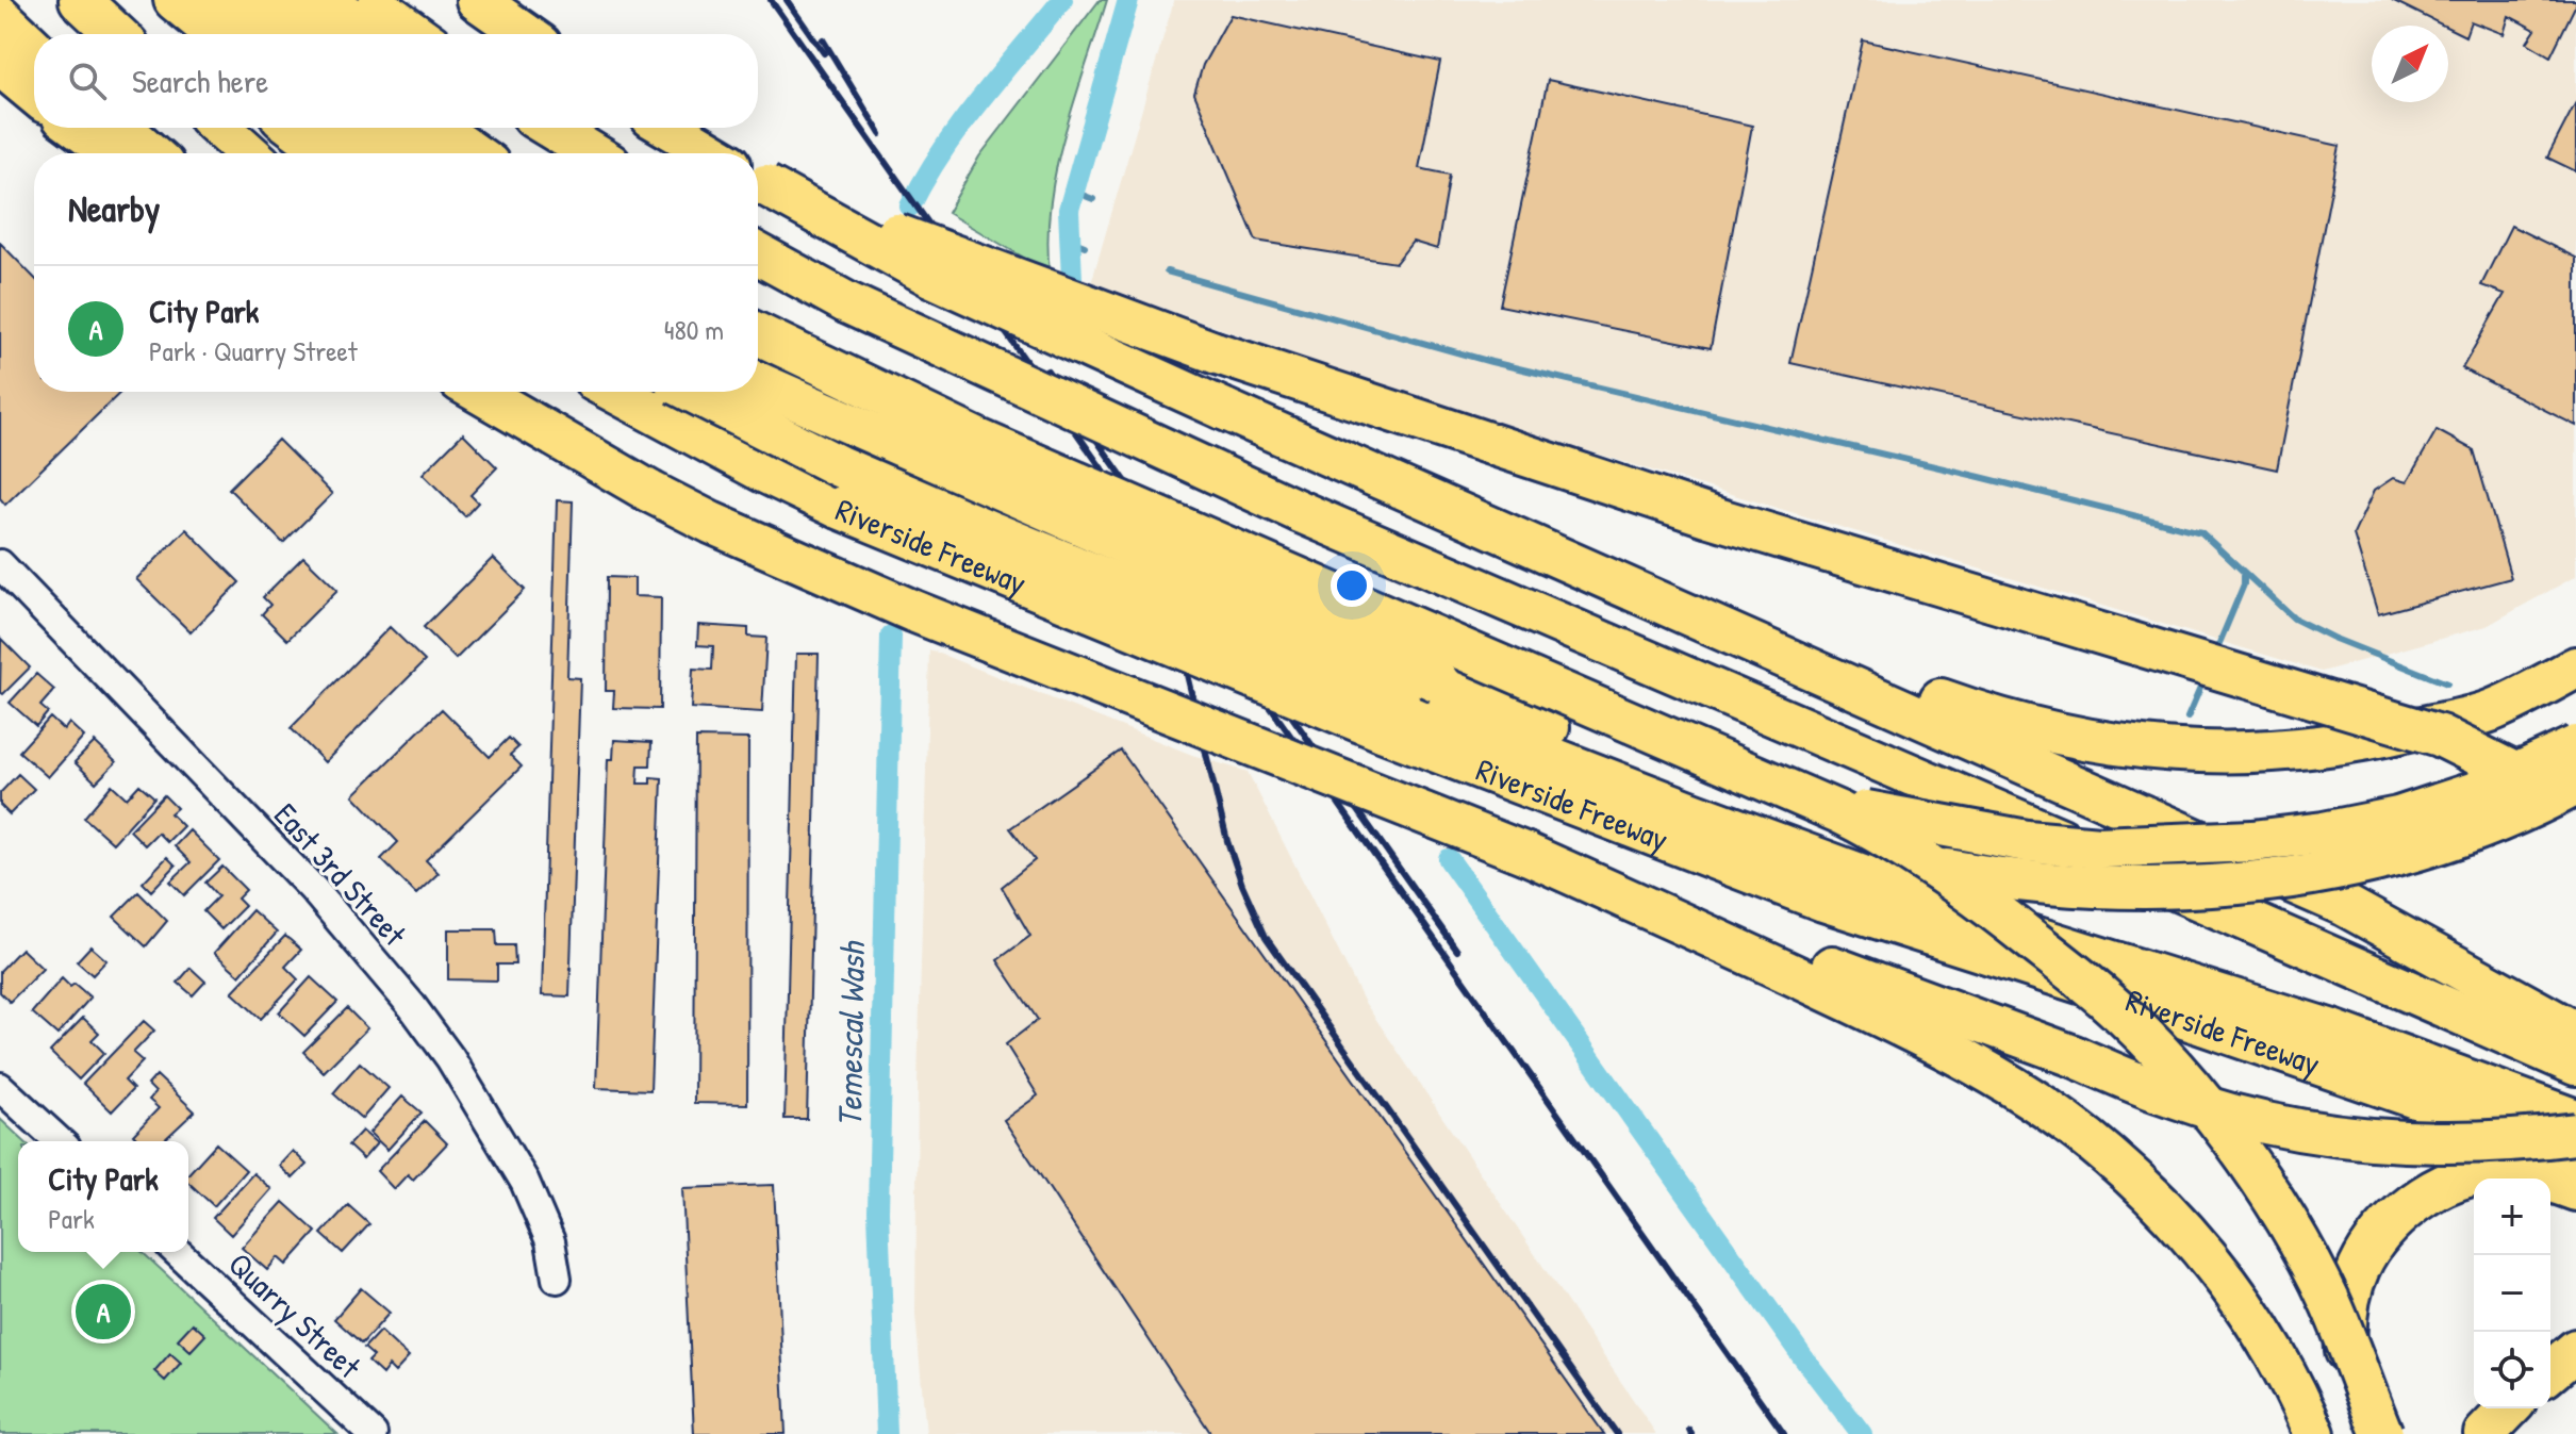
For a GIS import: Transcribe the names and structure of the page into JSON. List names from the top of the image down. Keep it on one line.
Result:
{"streets":{"highway":["Riverside Freeway"],"street":["East 3rd Street","Quarry Street"]},"water":["Temescal Wash"],"north":"top right","page":{"search":"Search here","heading":"Nearby","list":[{"mark":"A","name":"City Park","note":"Park · Quarry Street","value":"480 m"}],"popup":["City Park","Park"],"map_buttons":["+","−"],"pins":"A"}}
